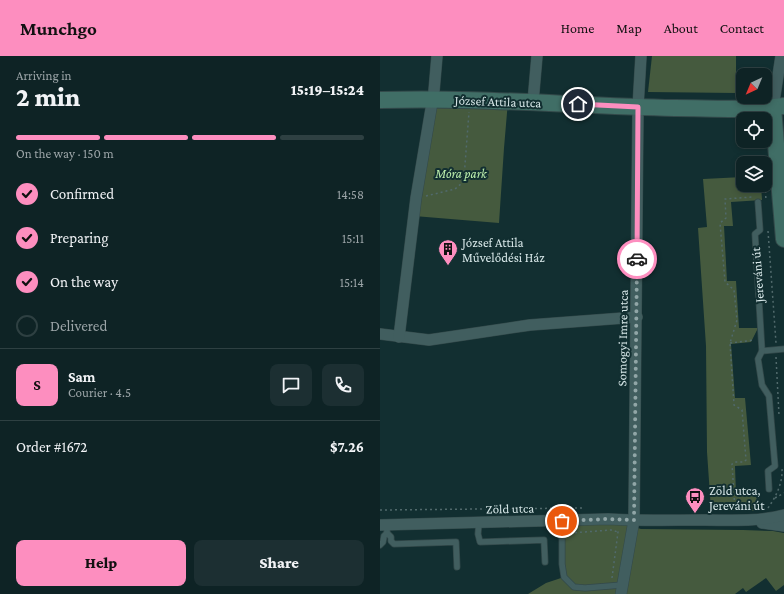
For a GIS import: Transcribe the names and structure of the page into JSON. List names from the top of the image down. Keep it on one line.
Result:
{"streets":{"street":["József Attila utca","Somogyi Imre utca","Zöld utca"],"lane":["Jereváni út"]},"crossings":[["József Attila utca","Somogyi Imre utca"],["Somogyi Imre utca","Zöld utca"]],"parks":["Móra park"],"places":{"building":["József Attila Művelődési Ház"],"bus stop":["Zöld utca, Jereváni út"]},"north":"bottom left","page":{"header":"Munchgo","nav":["Home","Map","About","Contact"],"heading":["2 min","Arriving in","15:19–15:24"],"panel":["Sam","Courier · 4.5","Order #1672","$7.26"],"bar":"On the way · 150 m","list":[["Confirmed","14:58"],["Preparing","15:11"],["On the way","15:14"],"Delivered"],"round":"S","buttons":["Help","Share"]}}
